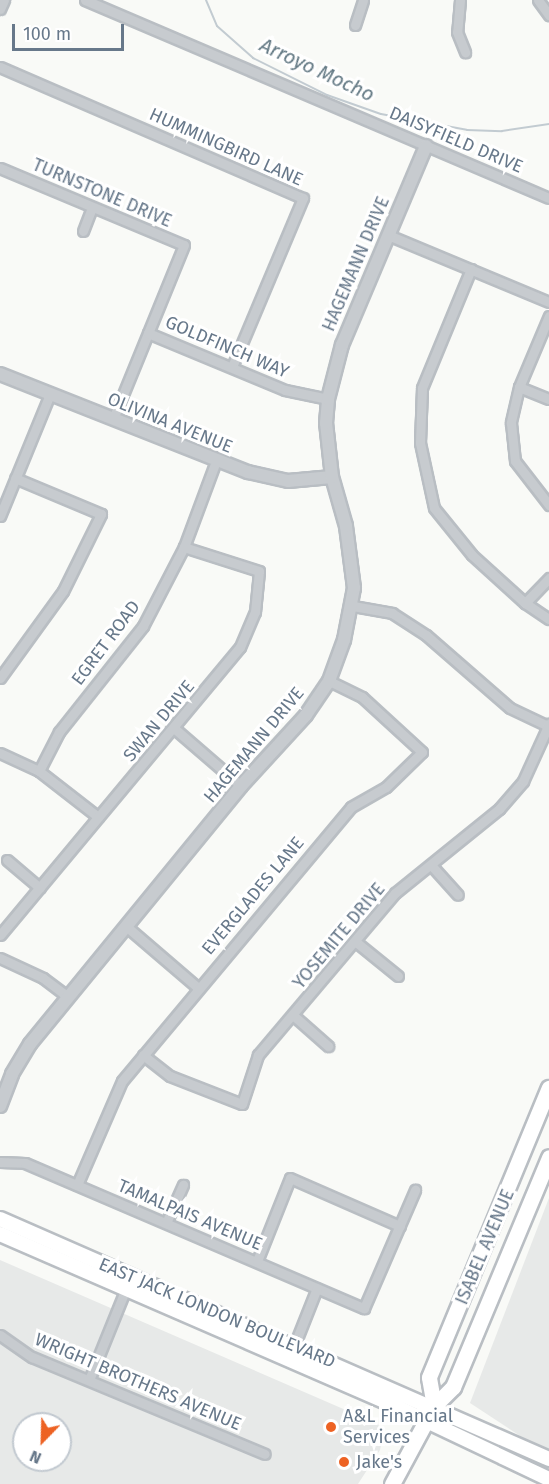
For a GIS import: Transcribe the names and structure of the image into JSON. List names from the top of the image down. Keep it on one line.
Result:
{"streets":{"highway":["ISABEL AVENUE"],"main road":["EAST JACK LONDON BOULEVARD"],"street":["DAISYFIELD DRIVE","HUMMINGBIRD LANE","TURNSTONE DRIVE","HAGEMANN DRIVE","GOLDFINCH WAY","OLIVINA AVENUE","EGRET ROAD","SWAN DRIVE","EVERGLADES LANE","YOSEMITE DRIVE","TAMALPAIS AVENUE","WRIGHT BROTHERS AVENUE"]},"crossings":[["DAISYFIELD DRIVE","HAGEMANN DRIVE"],["HUMMINGBIRD LANE","GOLDFINCH WAY"],["TURNSTONE DRIVE","GOLDFINCH WAY"],["TURNSTONE DRIVE","OLIVINA AVENUE"],["HAGEMANN DRIVE","GOLDFINCH WAY"],["HAGEMANN DRIVE","OLIVINA AVENUE"],["HAGEMANN DRIVE","EVERGLADES LANE"],["OLIVINA AVENUE","EGRET ROAD"],["EGRET ROAD","SWAN DRIVE"],["EVERGLADES LANE","YOSEMITE DRIVE"],["EVERGLADES LANE","TAMALPAIS AVENUE"],["ISABEL AVENUE","EAST JACK LONDON BOULEVARD"]],"water":["Arroyo Mocho"],"places":["A&L Financial Services","Jake's"],"scale_bar":"100 m","north":"bottom left"}
